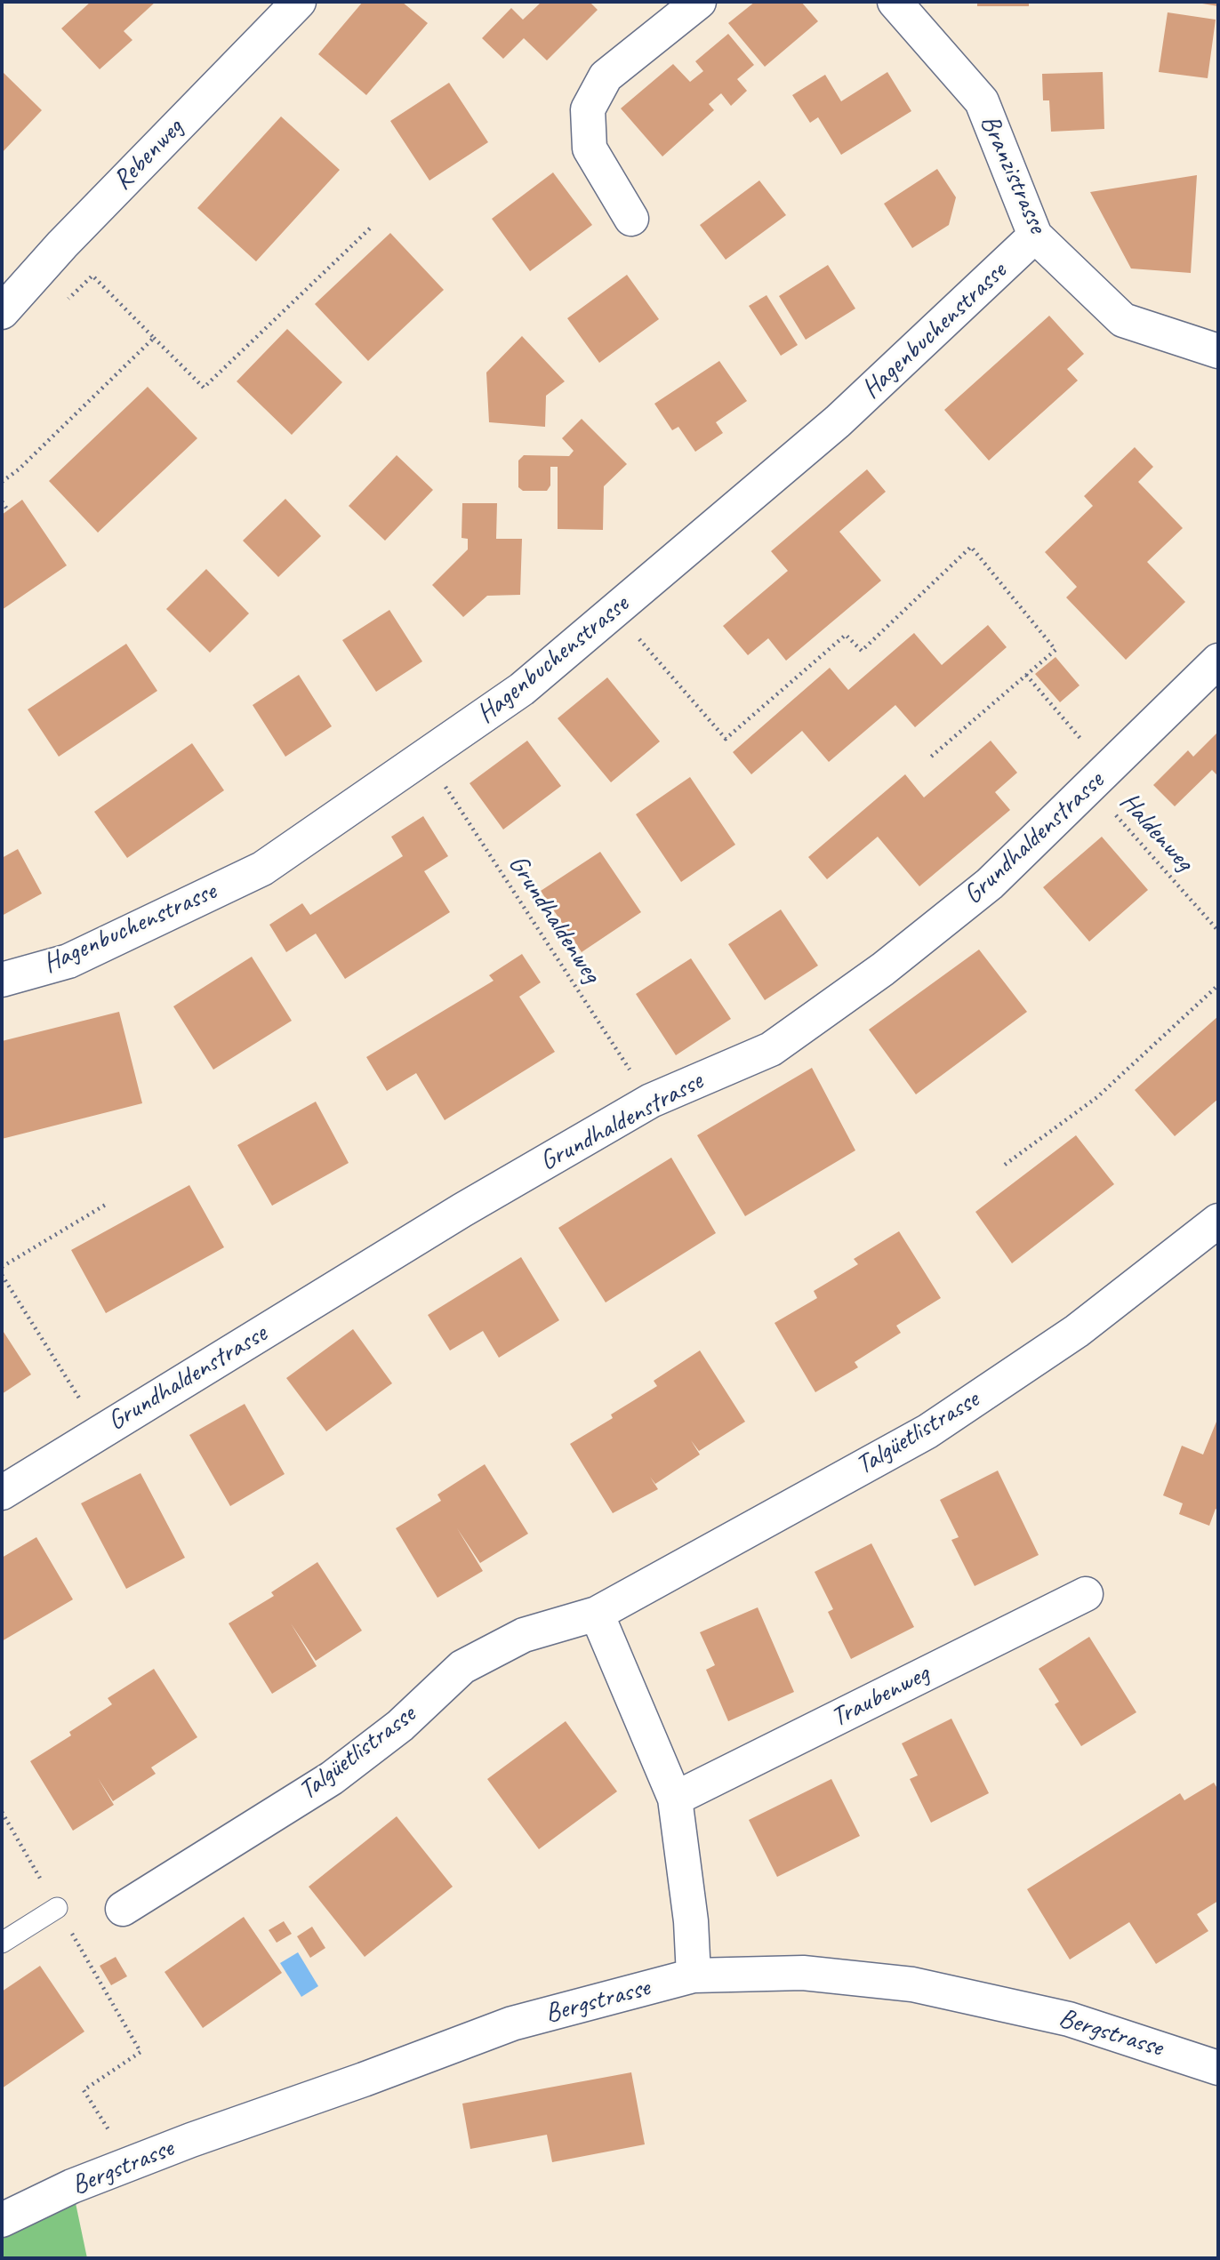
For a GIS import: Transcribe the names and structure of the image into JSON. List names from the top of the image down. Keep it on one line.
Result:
{"streets":{"street":["Rebenweg","Branzistrasse","Hagenbuchenstrasse","Grundhaldenstrasse","Talgüetlistrasse","Traubenweg","Bergstrasse"],"path":["Haldenweg","Grundhaldenweg"]},"crossings":[["Branzistrasse","Hagenbuchenstrasse"],["Hagenbuchenstrasse","Grundhaldenweg"],["Haldenweg","Grundhaldenstrasse"],["Grundhaldenstrasse","Grundhaldenweg"]]}
